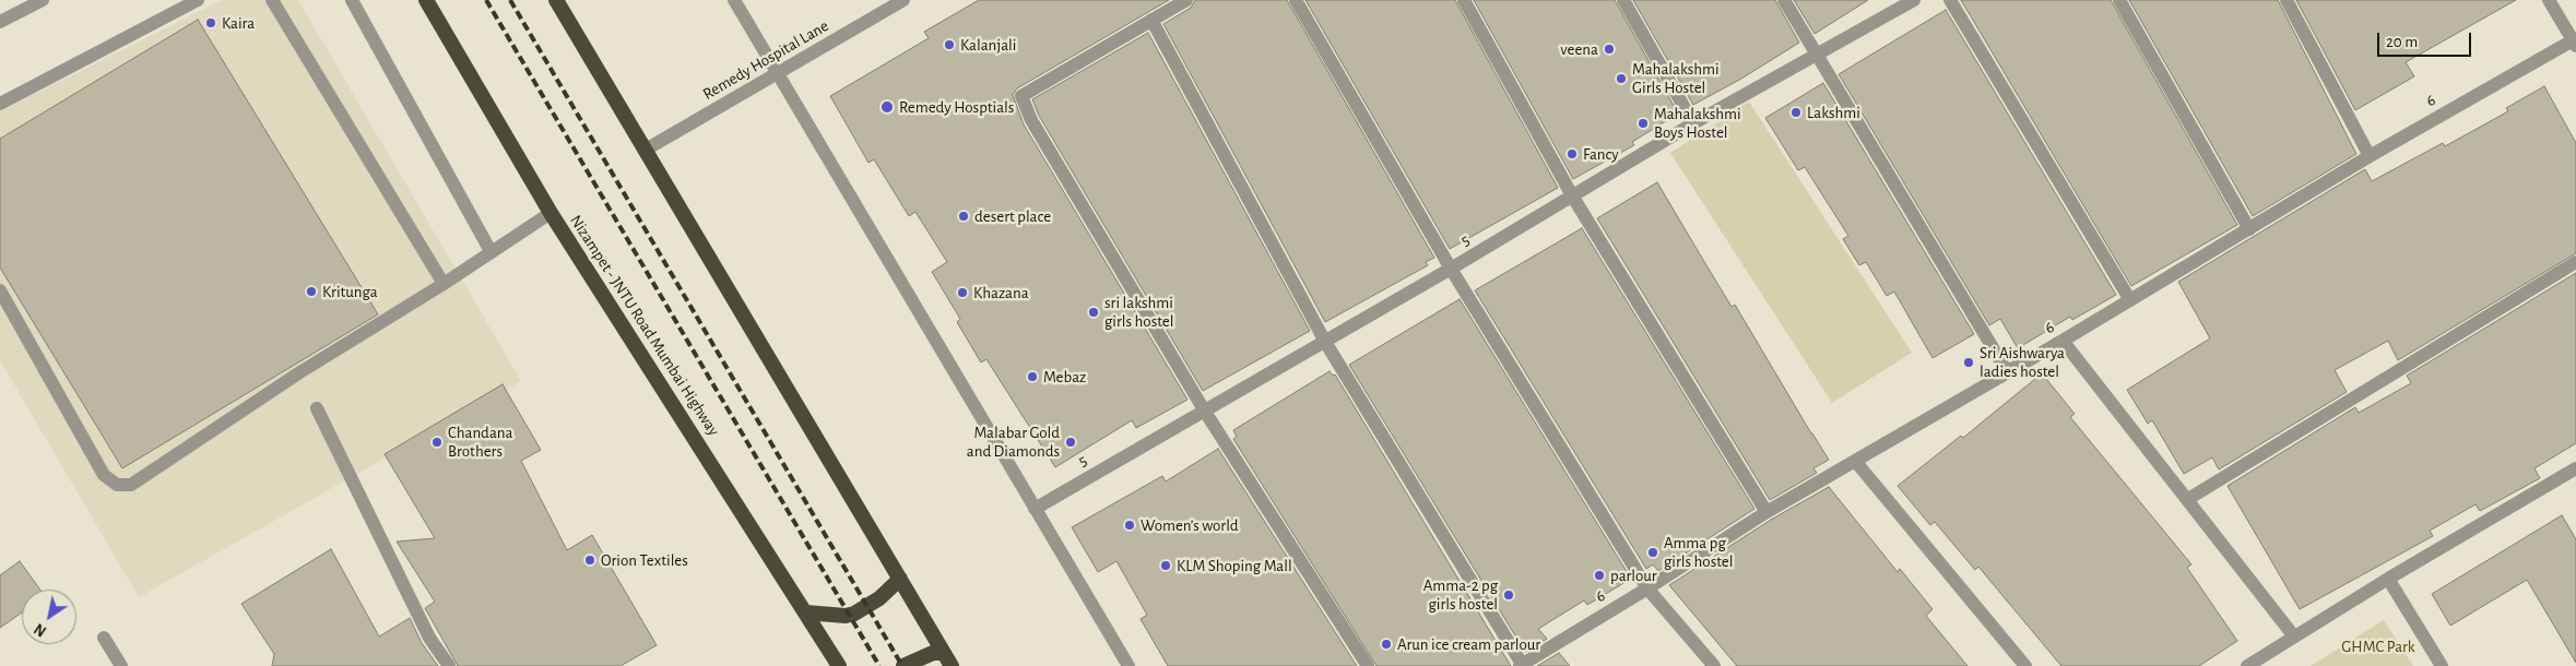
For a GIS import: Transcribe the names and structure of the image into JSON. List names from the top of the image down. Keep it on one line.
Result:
{"streets":{"highway":["Nizampet - JNTU Road Mumbai Highway"],"street":["Remedy Hospital Lane","6","5"]},"parks":["GHMC Park"],"places":["Kaira","Kalanjali","veena","Mahalakshmi Girls Hostel","Remedy Hosptials","Lakshmi","Mahalakshmi Boys Hostel","Fancy","desert place","Kritunga","Khazana","sri lakshmi girls hostel","Sri Aishwarya ladies hostel","Mebaz","Chandana Brothers","Malabar Gold and Diamonds","Women’s world","Amma pg girls hostel","Orion Textiles","KLM Shoping Mall","parlour","Amma-2 pg girls hostel","Arun ice cream parlour"],"scale_bar":"20 m","north":"bottom left"}
